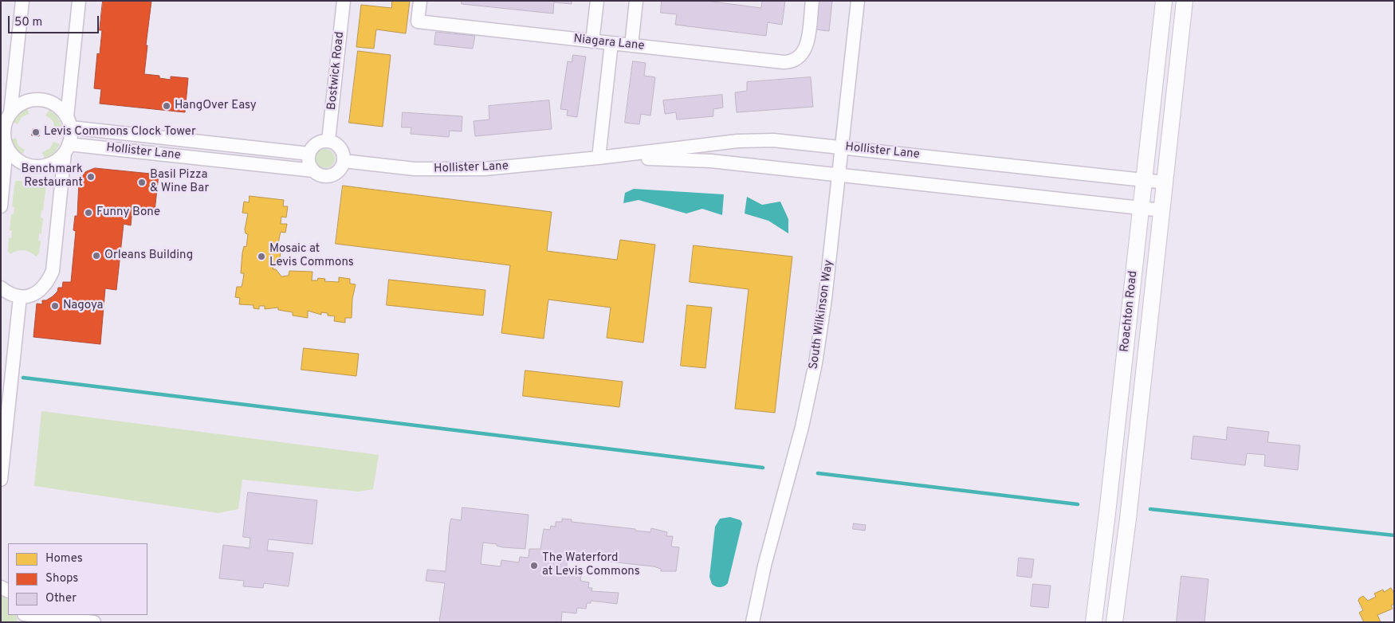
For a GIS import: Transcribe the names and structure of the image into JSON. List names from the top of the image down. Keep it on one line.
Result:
{"streets":{"street":["Niagara Lane","Bostwick Road","Hollister Lane","Roachton Road","South Wilkinson Way"]},"crossings":[["Bostwick Road","Hollister Lane"],["Hollister Lane","Roachton Road"],["Hollister Lane","South Wilkinson Way"]],"places":["HangOver Easy","Levis Commons Clock Tower","Benchmark Restaurant","Basil Pizza & Wine Bar","Funny Bone","Orleans Building","Mosaic at Levis Commons","Nagoya","The Waterford at Levis Commons"],"legend":["Homes","Shops","Other"],"scale_bar":"50 m"}
